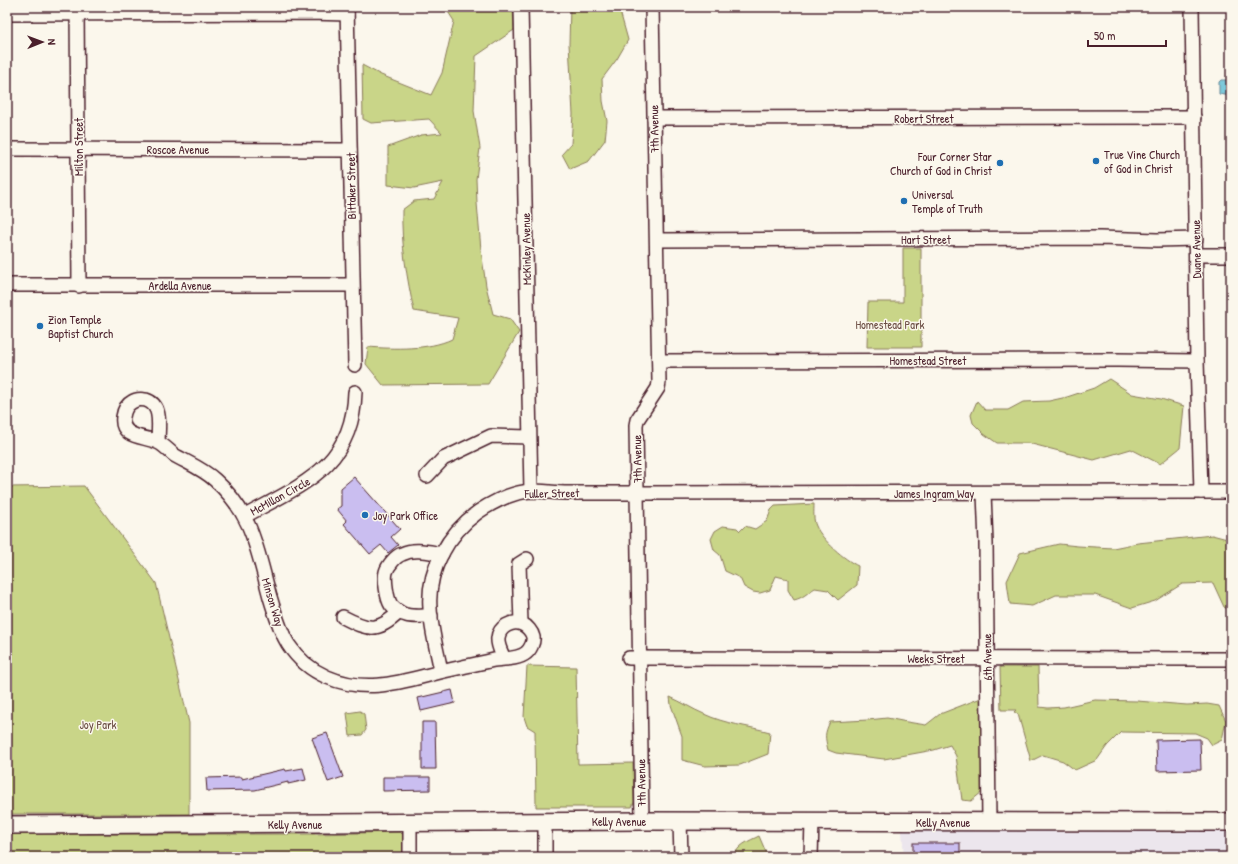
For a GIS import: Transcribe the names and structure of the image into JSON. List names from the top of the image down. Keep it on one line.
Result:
{"streets":{"main road":["Kelly Avenue"],"street":["Robert Street","7th Avenue","Milton Street","Roscoe Avenue","Bittaker Street","Hart Street","McKinley Avenue","Duane Avenue","Ardella Avenue","Homestead Street","Fuller Street","James Ingram Way","McMillan Circle","Minson Way","6th Avenue","Weeks Street"]},"crossings":[["Robert Street","7th Avenue"],["Robert Street","Duane Avenue"],["7th Avenue","Hart Street"],["7th Avenue","Homestead Street"],["7th Avenue","Fuller Street"],["7th Avenue","James Ingram Way"],["7th Avenue","Weeks Street"],["7th Avenue","Kelly Avenue"],["Milton Street","Roscoe Avenue"],["Milton Street","Ardella Avenue"],["Roscoe Avenue","Bittaker Street"],["Bittaker Street","Ardella Avenue"],["Hart Street","Duane Avenue"],["McKinley Avenue","Fuller Street"],["Duane Avenue","Homestead Street"],["Duane Avenue","James Ingram Way"],["Fuller Street","James Ingram Way"],["Fuller Street","Minson Way"],["James Ingram Way","6th Avenue"],["McMillan Circle","Minson Way"],["6th Avenue","Weeks Street"],["6th Avenue","Kelly Avenue"]],"parks":["Homestead Park","Joy Park"],"places":["True Vine Church of God in Christ","Four Corner Star Church of God in Christ","Universal Temple of Truth","Zion Temple Baptist Church","Joy Park Office"],"scale_bar":"50 m","north":"right"}
